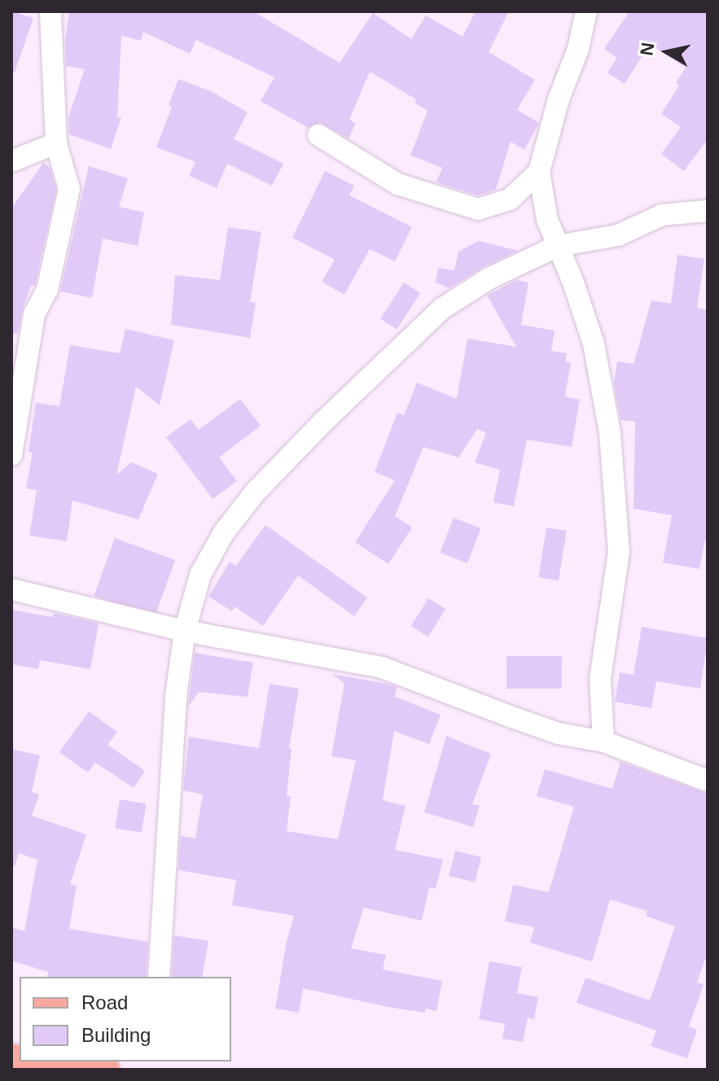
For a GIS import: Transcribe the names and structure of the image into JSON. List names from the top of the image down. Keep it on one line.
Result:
{"legend":["Road","Building"],"north":"left"}
